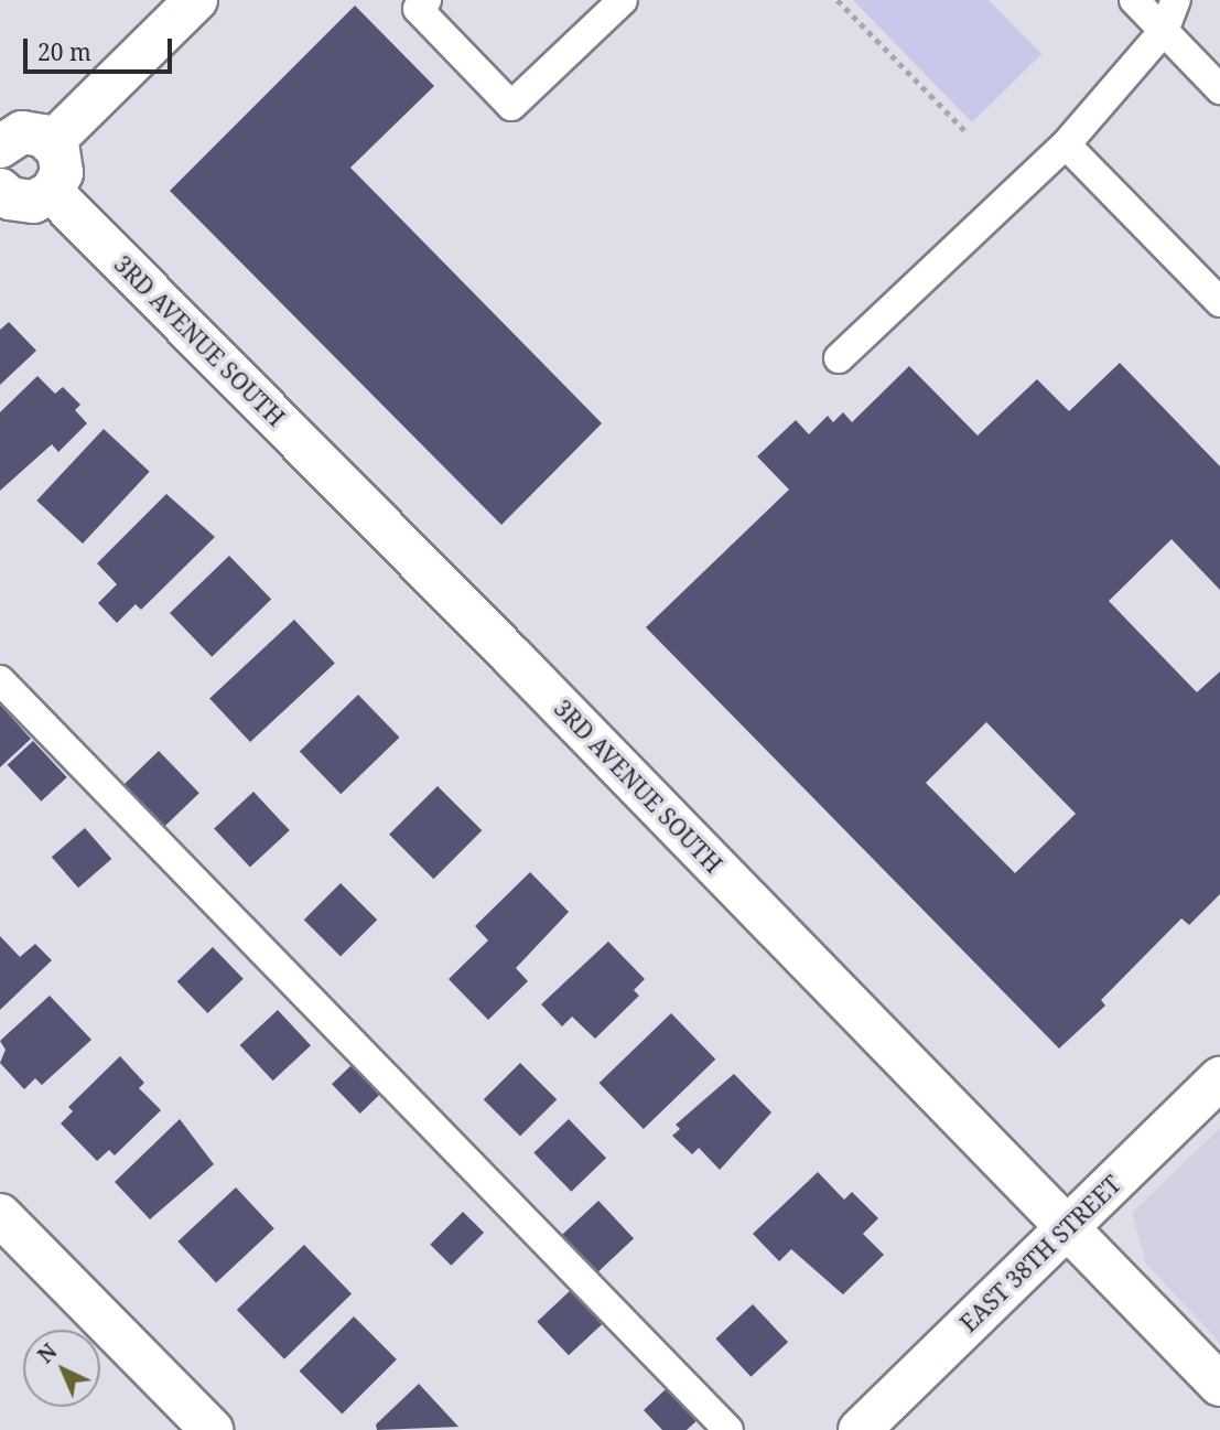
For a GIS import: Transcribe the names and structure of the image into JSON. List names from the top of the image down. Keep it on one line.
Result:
{"streets":{"street":["3RD AVENUE SOUTH","EAST 38TH STREET"]},"crossings":[["3RD AVENUE SOUTH","EAST 38TH STREET"]],"scale_bar":"20 m","north":"top left"}
